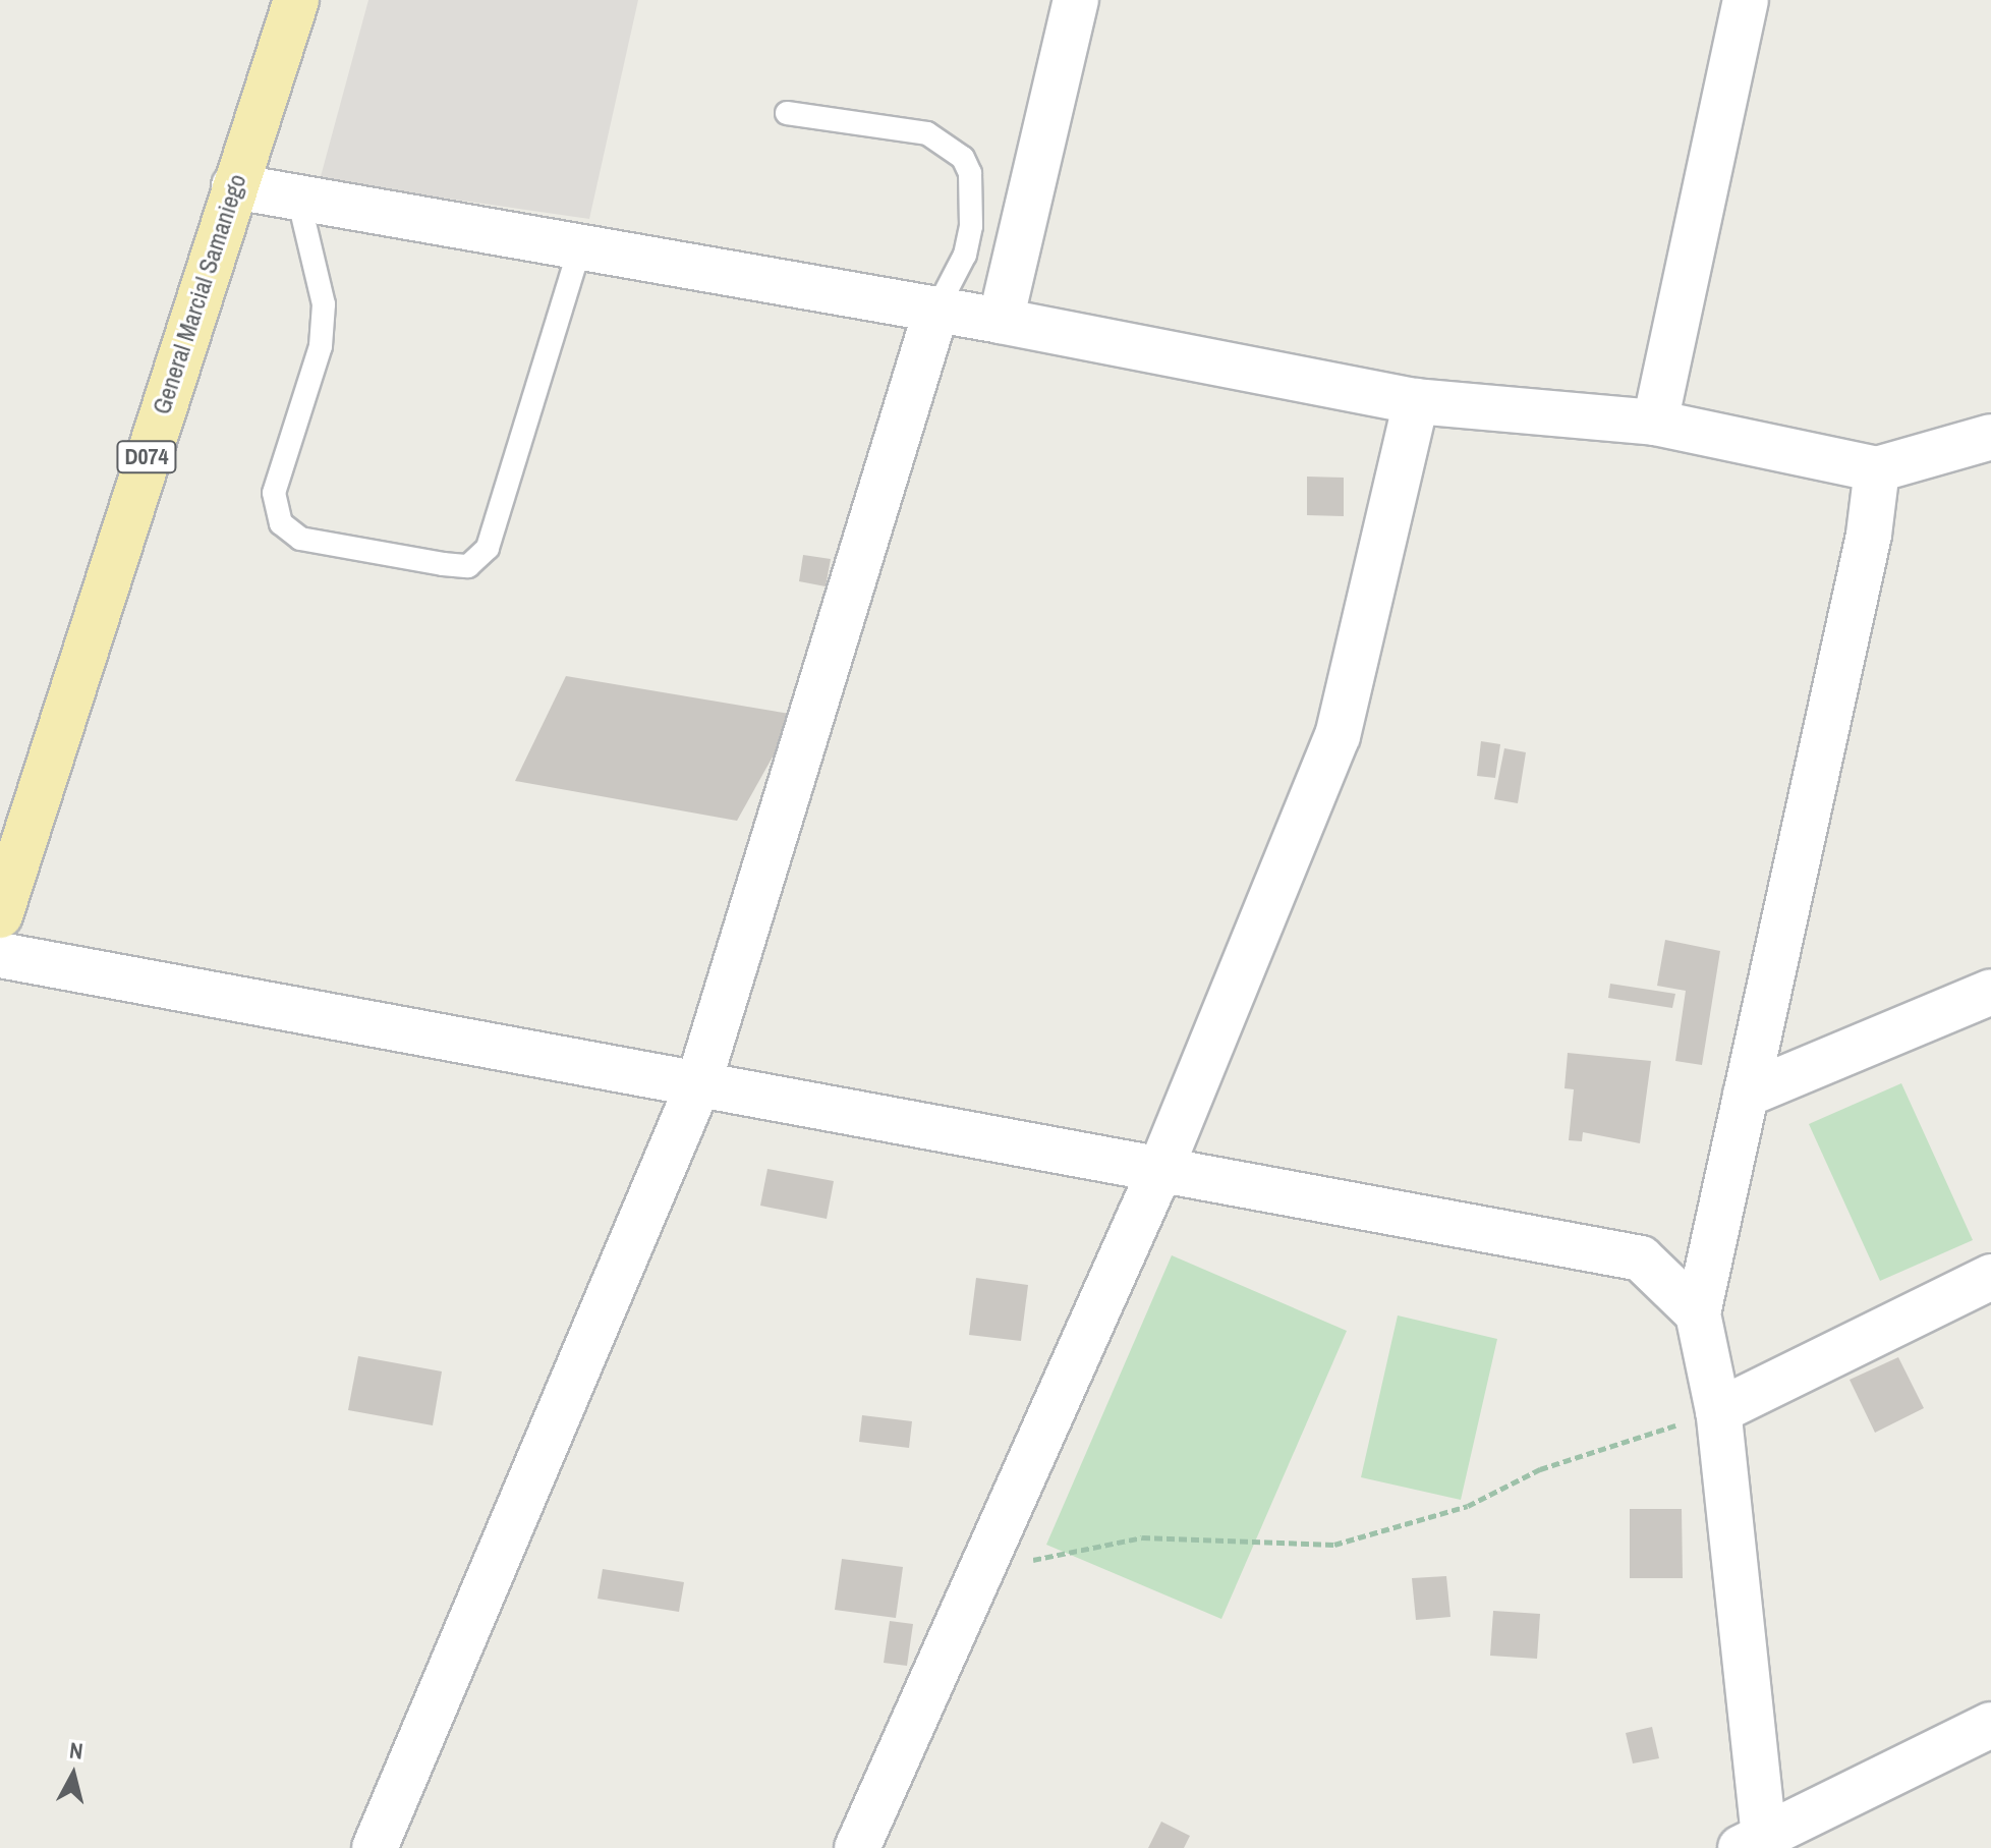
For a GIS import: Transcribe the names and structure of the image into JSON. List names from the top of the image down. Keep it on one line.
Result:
{"streets":{"main road":["General Marcial Samaniego","D074"]},"north":"top"}
